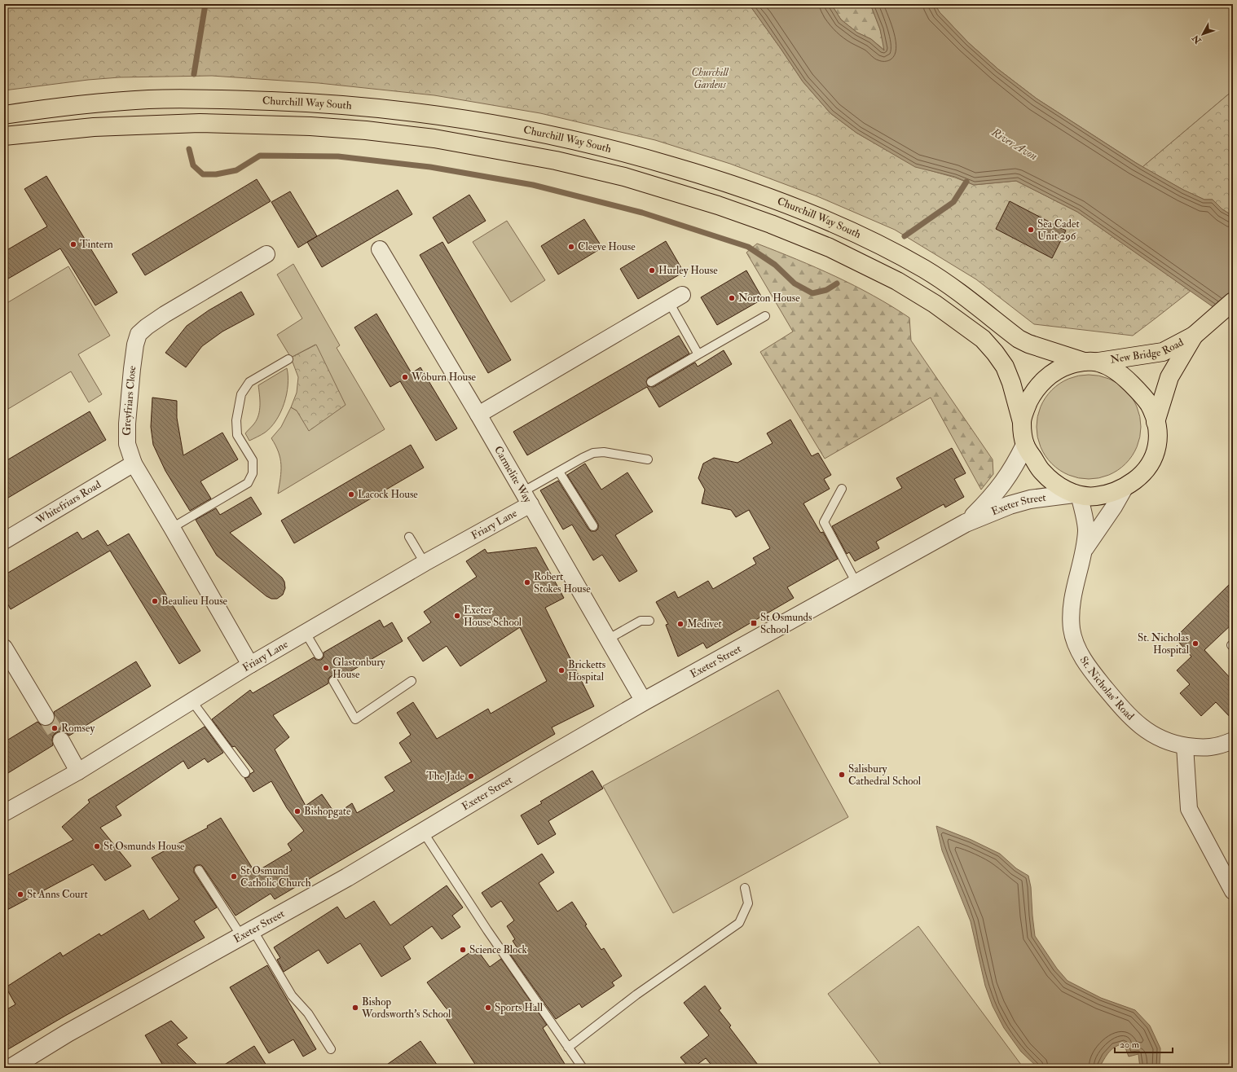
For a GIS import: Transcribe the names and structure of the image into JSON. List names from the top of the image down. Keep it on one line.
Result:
{"streets":{"highway":["Churchill Way South","New Bridge Road"],"street":["Greyfriars Close","Carmelite Way","Whitefriars Road","Exeter Street","Friary Lane","St. Nicholas' Road"]},"crossings":[["Churchill Way South","New Bridge Road"],["Greyfriars Close","Whitefriars Road"],["Greyfriars Close","Friary Lane"],["Carmelite Way","Exeter Street"],["Carmelite Way","Friary Lane"],["Exeter Street","St. Nicholas' Road"]],"water":["River Avon"],"parks":["Churchill Gardens"],"places":{"other":["Sea Cadet Unit 296","Tintern","Cleeve House","Hurley House","Norton House","Woburn House","Lacock House","Robert Stokes House","Beaulieu House","Exeter House School","Medivet","St. Nicholas Hospital","Glastonbury House","Bricketts Hospital","Romsey","Salisbury Cathedral School","The Jade","Bishopgate","St Osmunds House","St Osmund Catholic Church","St Anns Court","Science Block","Bishop Wordsworth's School","Sports Hall"],"transit":["St Osmunds School"]},"scale_bar":"20 m","north":"bottom left"}
